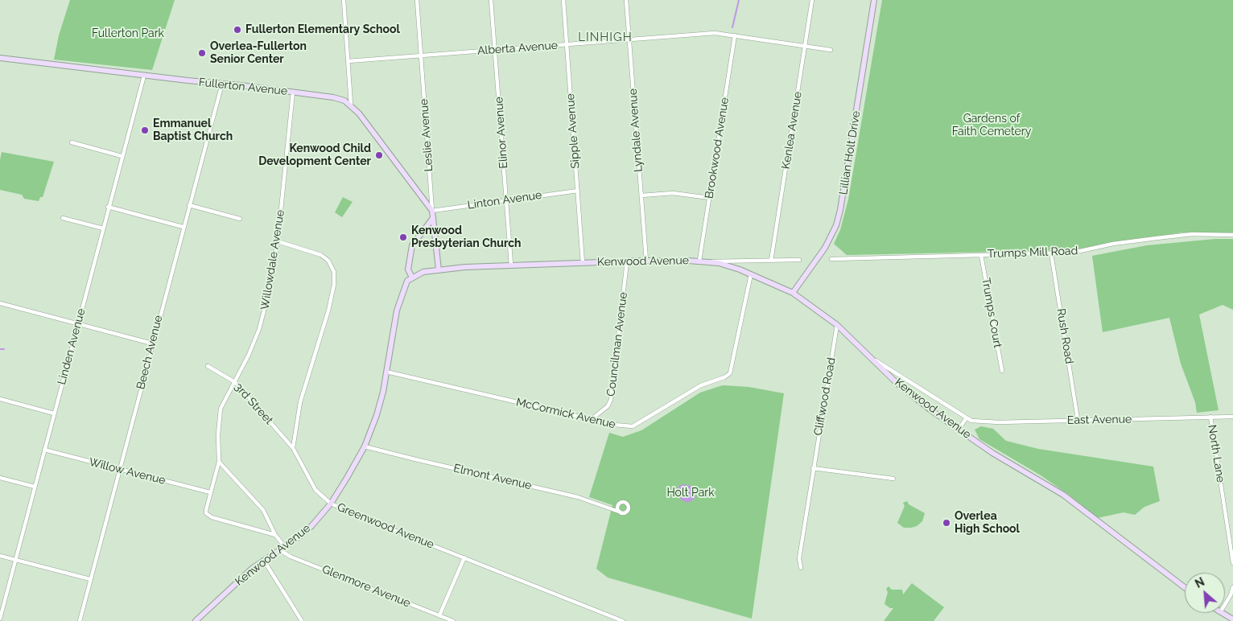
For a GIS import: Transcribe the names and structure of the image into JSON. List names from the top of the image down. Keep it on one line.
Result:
{"streets":{"main road":["Fullerton Avenue","Leslie Avenue","Lillian Holt Drive","Kenwood Avenue"],"street":["Alberta Avenue","Lyndale Avenue","Kenlea Avenue","Sipple Avenue","Elinor Avenue","Brookwood Avenue","Linton Avenue","Trumps Mill Road","Willowdale Avenue","Trumps Court","Rush Road","Councilman Avenue","Linden Avenue","Beech Avenue","Cliffwood Road","3rd Street","McCormick Avenue","East Avenue","North Lane","Willow Avenue","Elmont Avenue","Greenwood Avenue","Glenmore Avenue"]},"crossings":[["Alberta Avenue","Lyndale Avenue"],["Alberta Avenue","Kenlea Avenue"],["Alberta Avenue","Sipple Avenue"],["Alberta Avenue","Elinor Avenue"],["Alberta Avenue","Leslie Avenue"],["Alberta Avenue","Brookwood Avenue"],["Fullerton Avenue","Willowdale Avenue"],["Fullerton Avenue","Linden Avenue"],["Fullerton Avenue","Beech Avenue"],["Lyndale Avenue","Kenwood Avenue"],["Sipple Avenue","Linton Avenue"],["Sipple Avenue","Kenwood Avenue"],["Elinor Avenue","Linton Avenue"],["Elinor Avenue","Kenwood Avenue"],["Leslie Avenue","Linton Avenue"],["Leslie Avenue","Kenwood Avenue"],["Brookwood Avenue","Kenwood Avenue"],["Lillian Holt Drive","Kenwood Avenue"],["Trumps Mill Road","Trumps Court"],["Trumps Mill Road","Rush Road"],["Willowdale Avenue","3rd Street"],["Willowdale Avenue","Willow Avenue"],["Kenwood Avenue","Councilman Avenue"],["Kenwood Avenue","Cliffwood Road"],["Kenwood Avenue","McCormick Avenue"],["Kenwood Avenue","East Avenue"],["Kenwood Avenue","Elmont Avenue"],["Kenwood Avenue","Greenwood Avenue"],["Kenwood Avenue","Glenmore Avenue"],["Rush Road","East Avenue"],["Councilman Avenue","McCormick Avenue"],["Linden Avenue","Willow Avenue"],["Beech Avenue","Willow Avenue"],["3rd Street","Greenwood Avenue"],["East Avenue","North Lane"]],"districts":["LINHIGH"],"parks":["Fullerton Park","Gardens of Faith Cemetery","Holt Park"],"places":["Fullerton Elementary School","Overlea-Fullerton Senior Center","Emmanuel Baptist Church","Kenwood Child Development Center","Kenwood Presbyterian Church","Overlea High School"],"north":"top left"}
